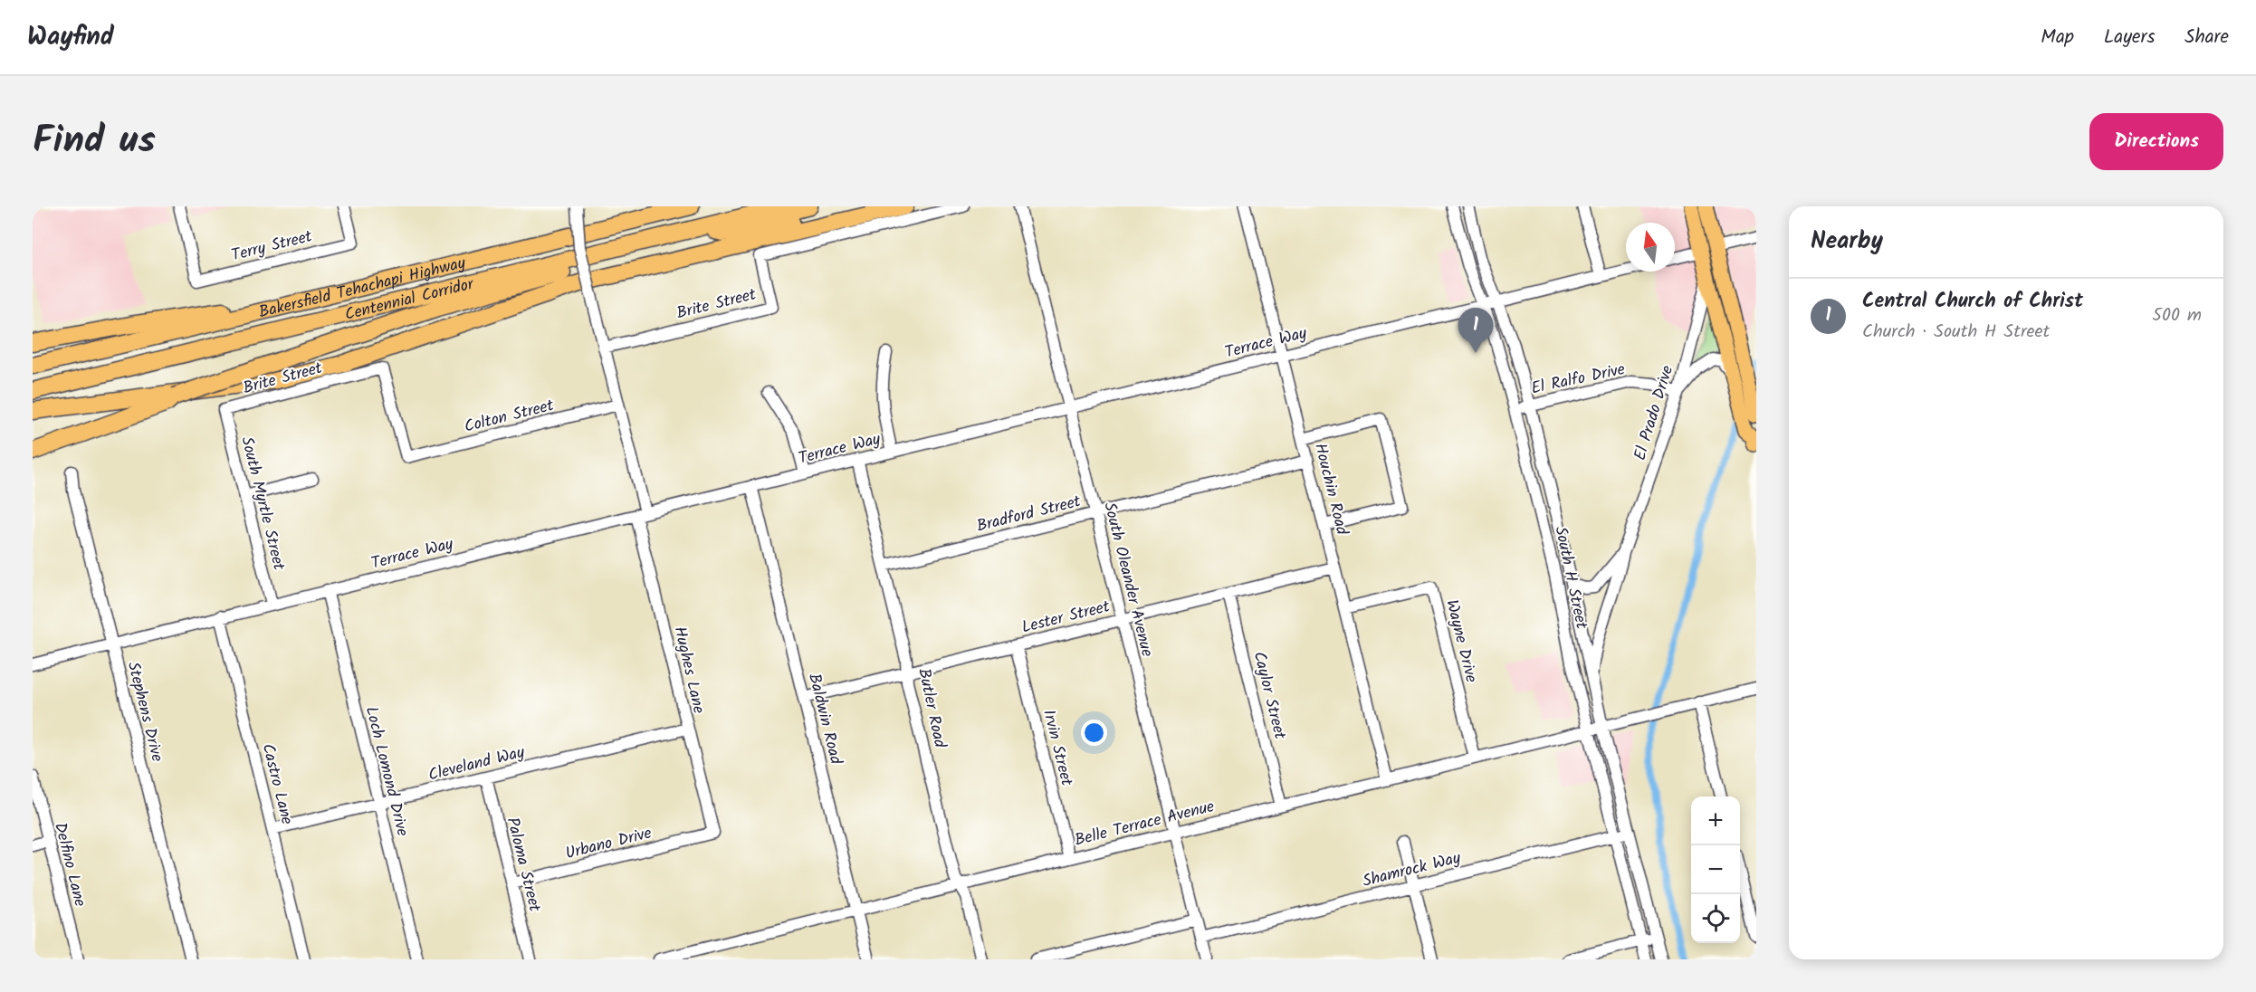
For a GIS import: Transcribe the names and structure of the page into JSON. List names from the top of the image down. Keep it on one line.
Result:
{"streets":{"highway":["Bakersfield Tehachapi Highway","Centennial Corridor"],"street":["Terry Street","Brite Street","Terrace Way","El Ralfo Drive","El Prado Drive","Colton Street","Houchin Road","South Myrtle Street","Bradford Street","South H Street","South Oleander Avenue","Lester Street","Wayne Drive","Hughes Lane","Caylor Street","Butler Road","Stephens Drive","Baldwin Road","Irvin Street","Cleveland Way","Loch Lomond Drive","Castro Lane","Belle Terrace Avenue","Urbano Drive","Delfino Lane","Paloma Street","Shamrock Way"]},"crossings":[["Brite Street","Colton Street"],["Brite Street","South Myrtle Street"],["Brite Street","Hughes Lane"],["Terrace Way","Houchin Road"],["Terrace Way","South Myrtle Street"],["Terrace Way","South H Street"],["Terrace Way","South Oleander Avenue"],["Terrace Way","Hughes Lane"],["Terrace Way","Butler Road"],["Terrace Way","Stephens Drive"],["Terrace Way","Baldwin Road"],["Terrace Way","Loch Lomond Drive"],["Terrace Way","Castro Lane"],["El Ralfo Drive","El Prado Drive"],["El Ralfo Drive","South H Street"],["El Prado Drive","South H Street"],["Colton Street","Hughes Lane"],["Houchin Road","Bradford Street"],["Houchin Road","Lester Street"],["Houchin Road","Wayne Drive"],["Houchin Road","Belle Terrace Avenue"],["Bradford Street","South Oleander Avenue"],["Bradford Street","Butler Road"],["South H Street","Belle Terrace Avenue"],["South H Street","Shamrock Way"],["South Oleander Avenue","Lester Street"],["South Oleander Avenue","Belle Terrace Avenue"],["South Oleander Avenue","Shamrock Way"],["Lester Street","Caylor Street"],["Lester Street","Butler Road"],["Lester Street","Baldwin Road"],["Lester Street","Irvin Street"],["Wayne Drive","Belle Terrace Avenue"],["Hughes Lane","Cleveland Way"],["Hughes Lane","Urbano Drive"],["Caylor Street","Belle Terrace Avenue"],["Butler Road","Belle Terrace Avenue"],["Baldwin Road","Belle Terrace Avenue"],["Irvin Street","Belle Terrace Avenue"],["Cleveland Way","Loch Lomond Drive"],["Cleveland Way","Castro Lane"],["Cleveland Way","Paloma Street"],["Urbano Drive","Paloma Street"]],"north":"top","page":{"header":"Wayfind","nav":["Map","Layers","Share"],"title":"Find us","buttons":"Directions","heading":"Nearby","list":[{"mark":"1","name":"Central Church of Christ","note":"Church · South H Street","value":"500 m"}],"pins":"1","map_buttons":["+","−"]}}
